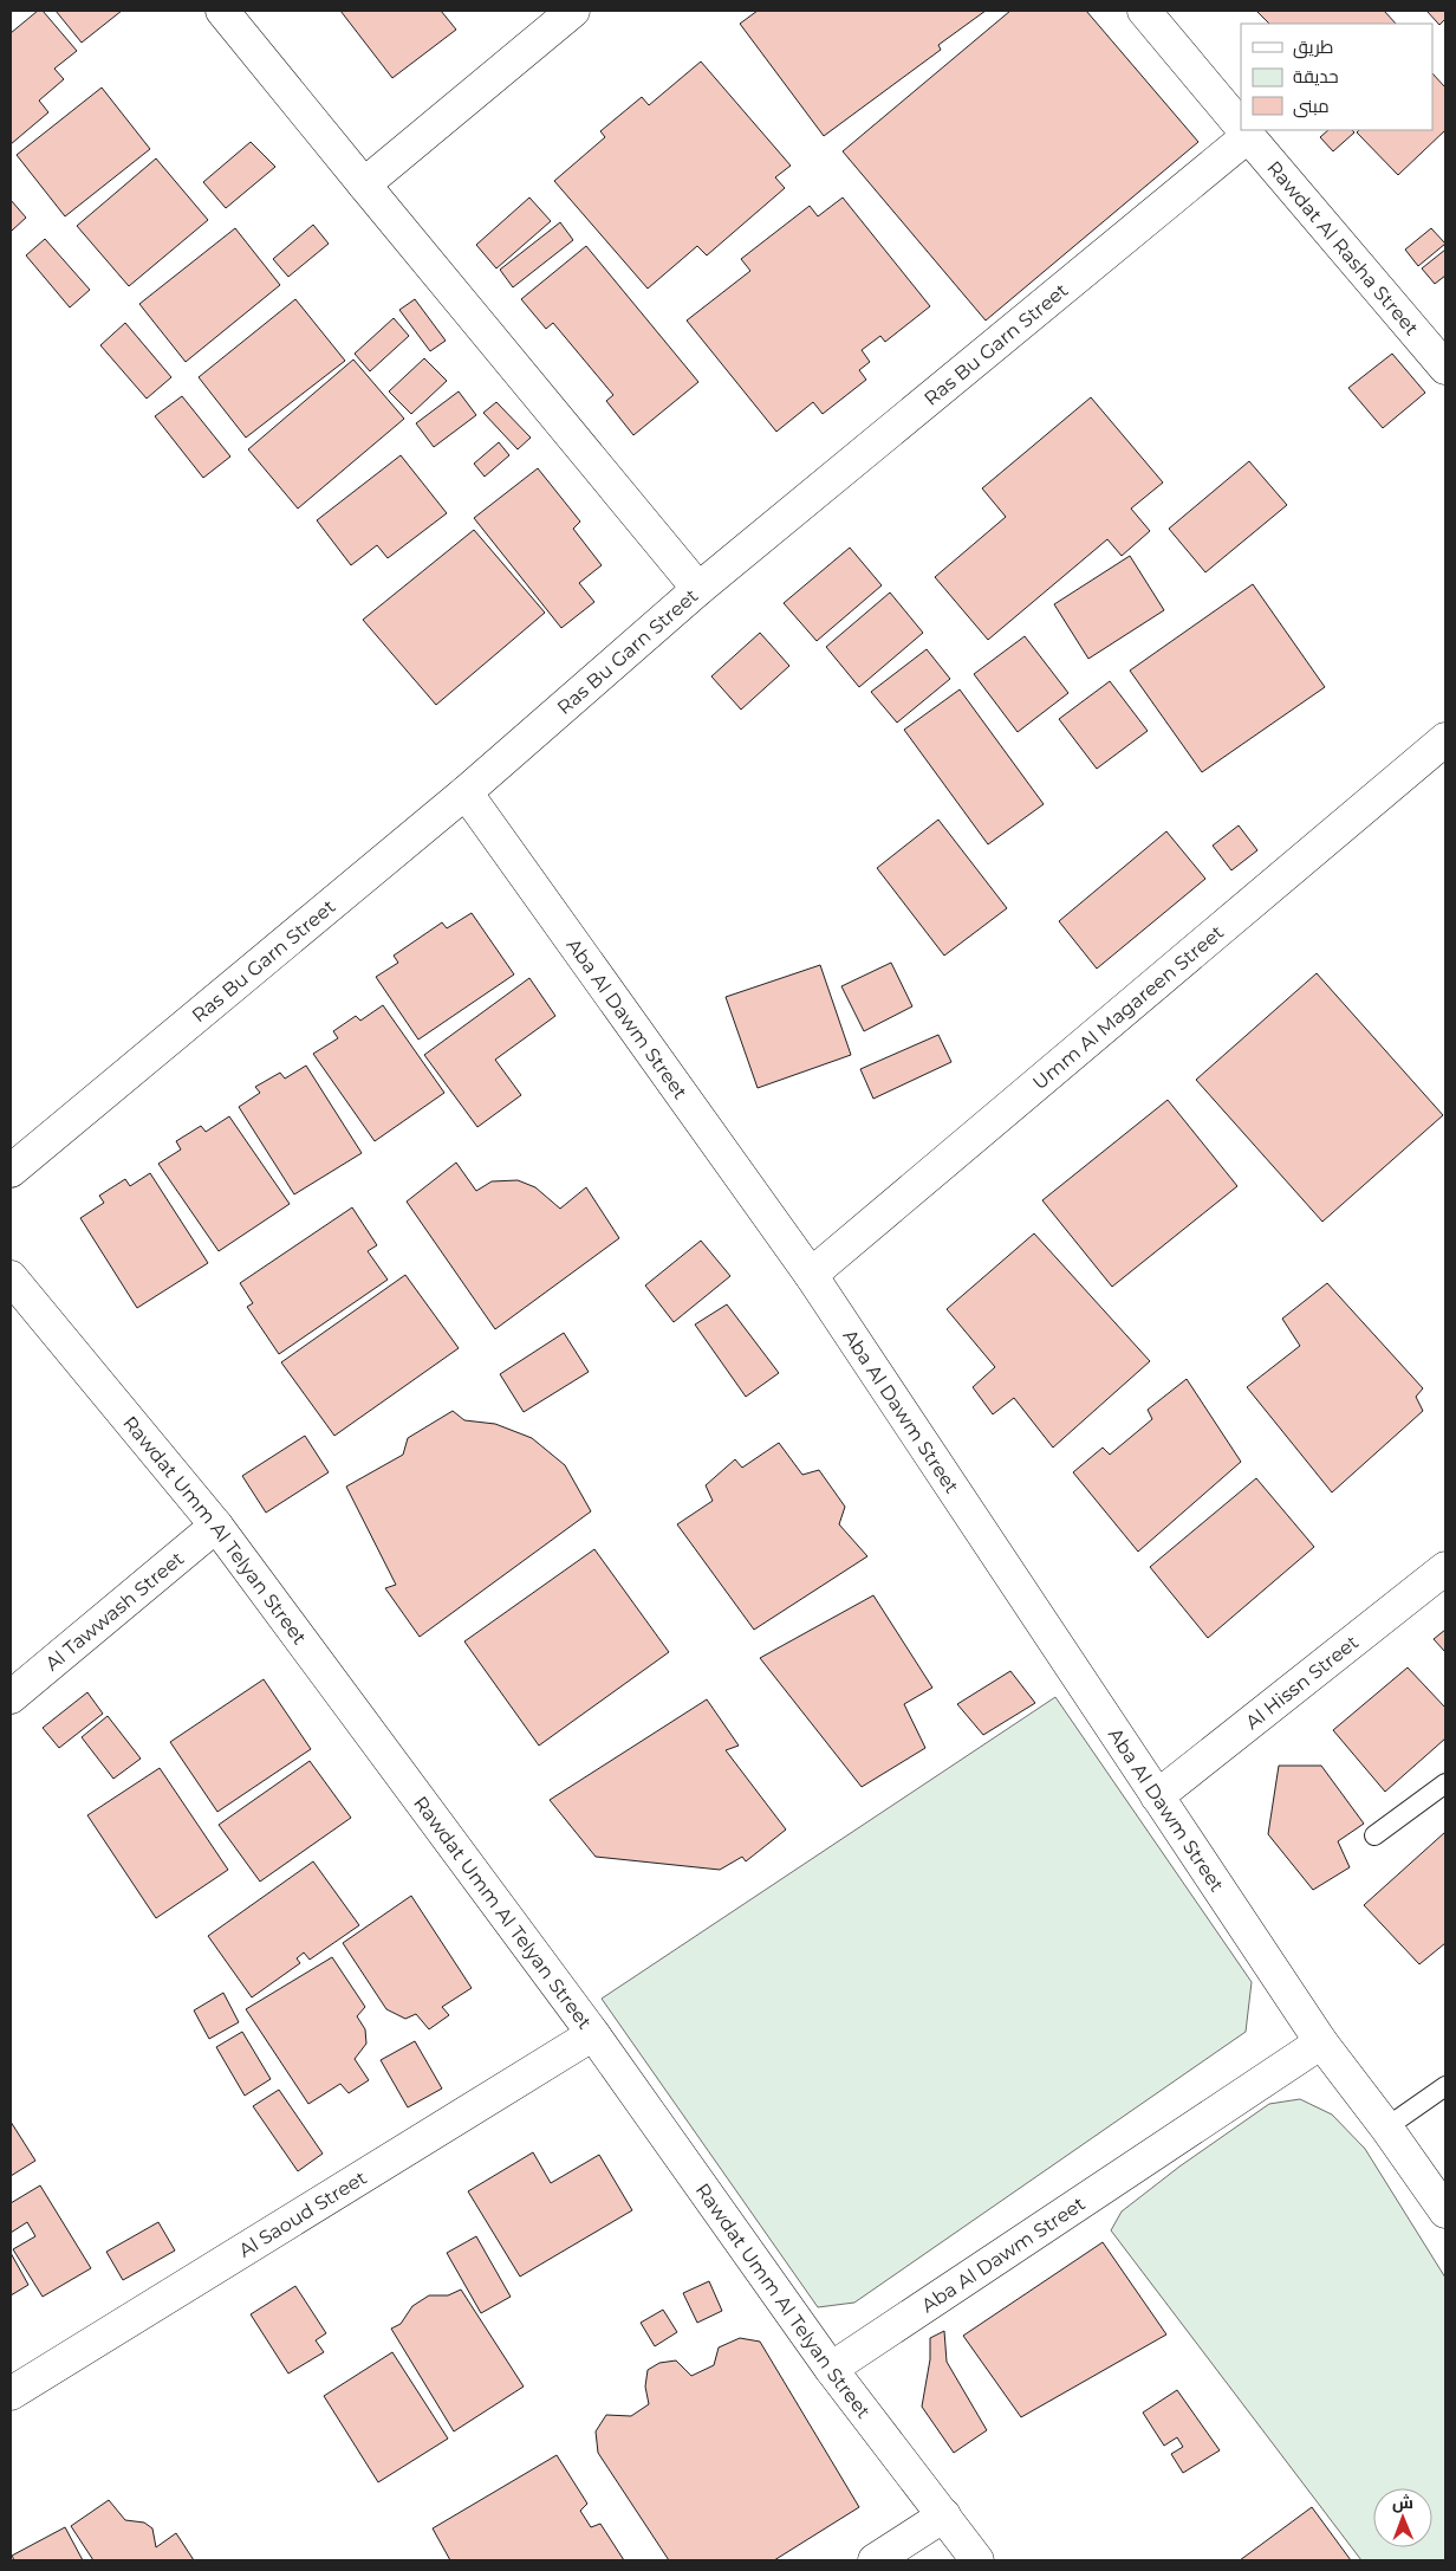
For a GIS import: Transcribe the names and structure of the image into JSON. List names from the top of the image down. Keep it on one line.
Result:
{"streets":{"street":["Rawdat Al Rasha Street","Ras Bu Garn Street","Umm Al Magareen Street","Aba Al Dawm Street","Rawdat Umm Al Telyan Street","Al Tawwash Street","Al Hissn Street","Al Saoud Street"]},"crossings":[["Rawdat Al Rasha Street","Ras Bu Garn Street"],["Ras Bu Garn Street","Aba Al Dawm Street"],["Umm Al Magareen Street","Aba Al Dawm Street"],["Aba Al Dawm Street","Rawdat Umm Al Telyan Street"],["Aba Al Dawm Street","Al Hissn Street"],["Rawdat Umm Al Telyan Street","Al Tawwash Street"],["Rawdat Umm Al Telyan Street","Al Saoud Street"]],"legend":["طريق","حديقة","مبنى"],"north":"top"}
